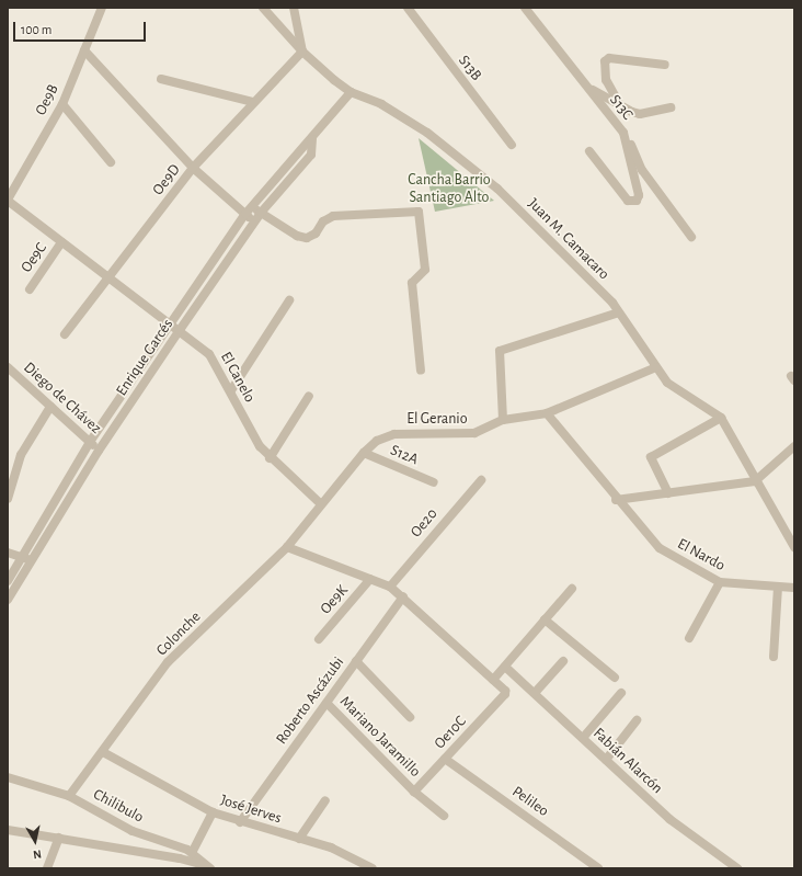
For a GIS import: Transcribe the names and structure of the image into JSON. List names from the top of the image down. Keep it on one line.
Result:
{"streets":{"street":["S13B","Oe9B","S13C","Oe9D","Juan M. Camacaro","Oe9C","Enrique Garcés","El Canelo","Diego de Chávez","El Geranio","S12A","Oe20","El Nardo","Oe9K","Colonche","Roberto Ascázubi","Oe10C","Mariano Jaramillo","Fabián Alarcón","Pelileo","Chilibulo","José Jerves"]},"crossings":[["Oe9B","El Canelo"],["Oe9D","Juan M. Camacaro"],["Oe9D","El Canelo"],["Juan M. Camacaro","Enrique Garcés"],["Juan M. Camacaro","El Geranio"],["Oe9C","El Canelo"],["Enrique Garcés","El Canelo"],["Enrique Garcés","Diego de Chávez"],["El Canelo","El Geranio"],["El Canelo","Colonche"],["El Geranio","S12A"],["El Geranio","Colonche"],["Colonche","Chilibulo"],["Colonche","José Jerves"],["Roberto Ascázubi","Mariano Jaramillo"],["Roberto Ascázubi","José Jerves"],["Oe10C","Mariano Jaramillo"],["Oe10C","Pelileo"]],"parks":["Cancha Barrio Santiago Alto"],"scale_bar":"100 m","north":"bottom"}
